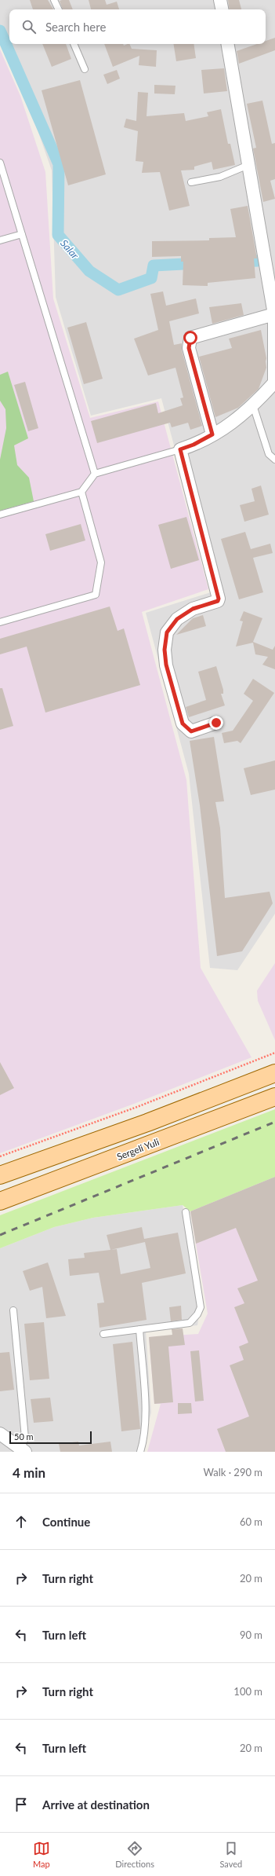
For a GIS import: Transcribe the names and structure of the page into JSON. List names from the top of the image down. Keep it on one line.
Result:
{"streets":{"main road":["Sergeli Yuli"]},"water":["Salar"],"scale_bar":"50 m","page":{"search":"Search here","scale":"50 m","heading":["4 min","Walk · 290 m"],"list":[["Continue","60 m"],["Turn right","20 m"],["Turn left","90 m"],["Turn right","100 m"],["Turn left","20 m"],"Arrive at destination"],"nav":["Map","Directions","Saved"]}}
